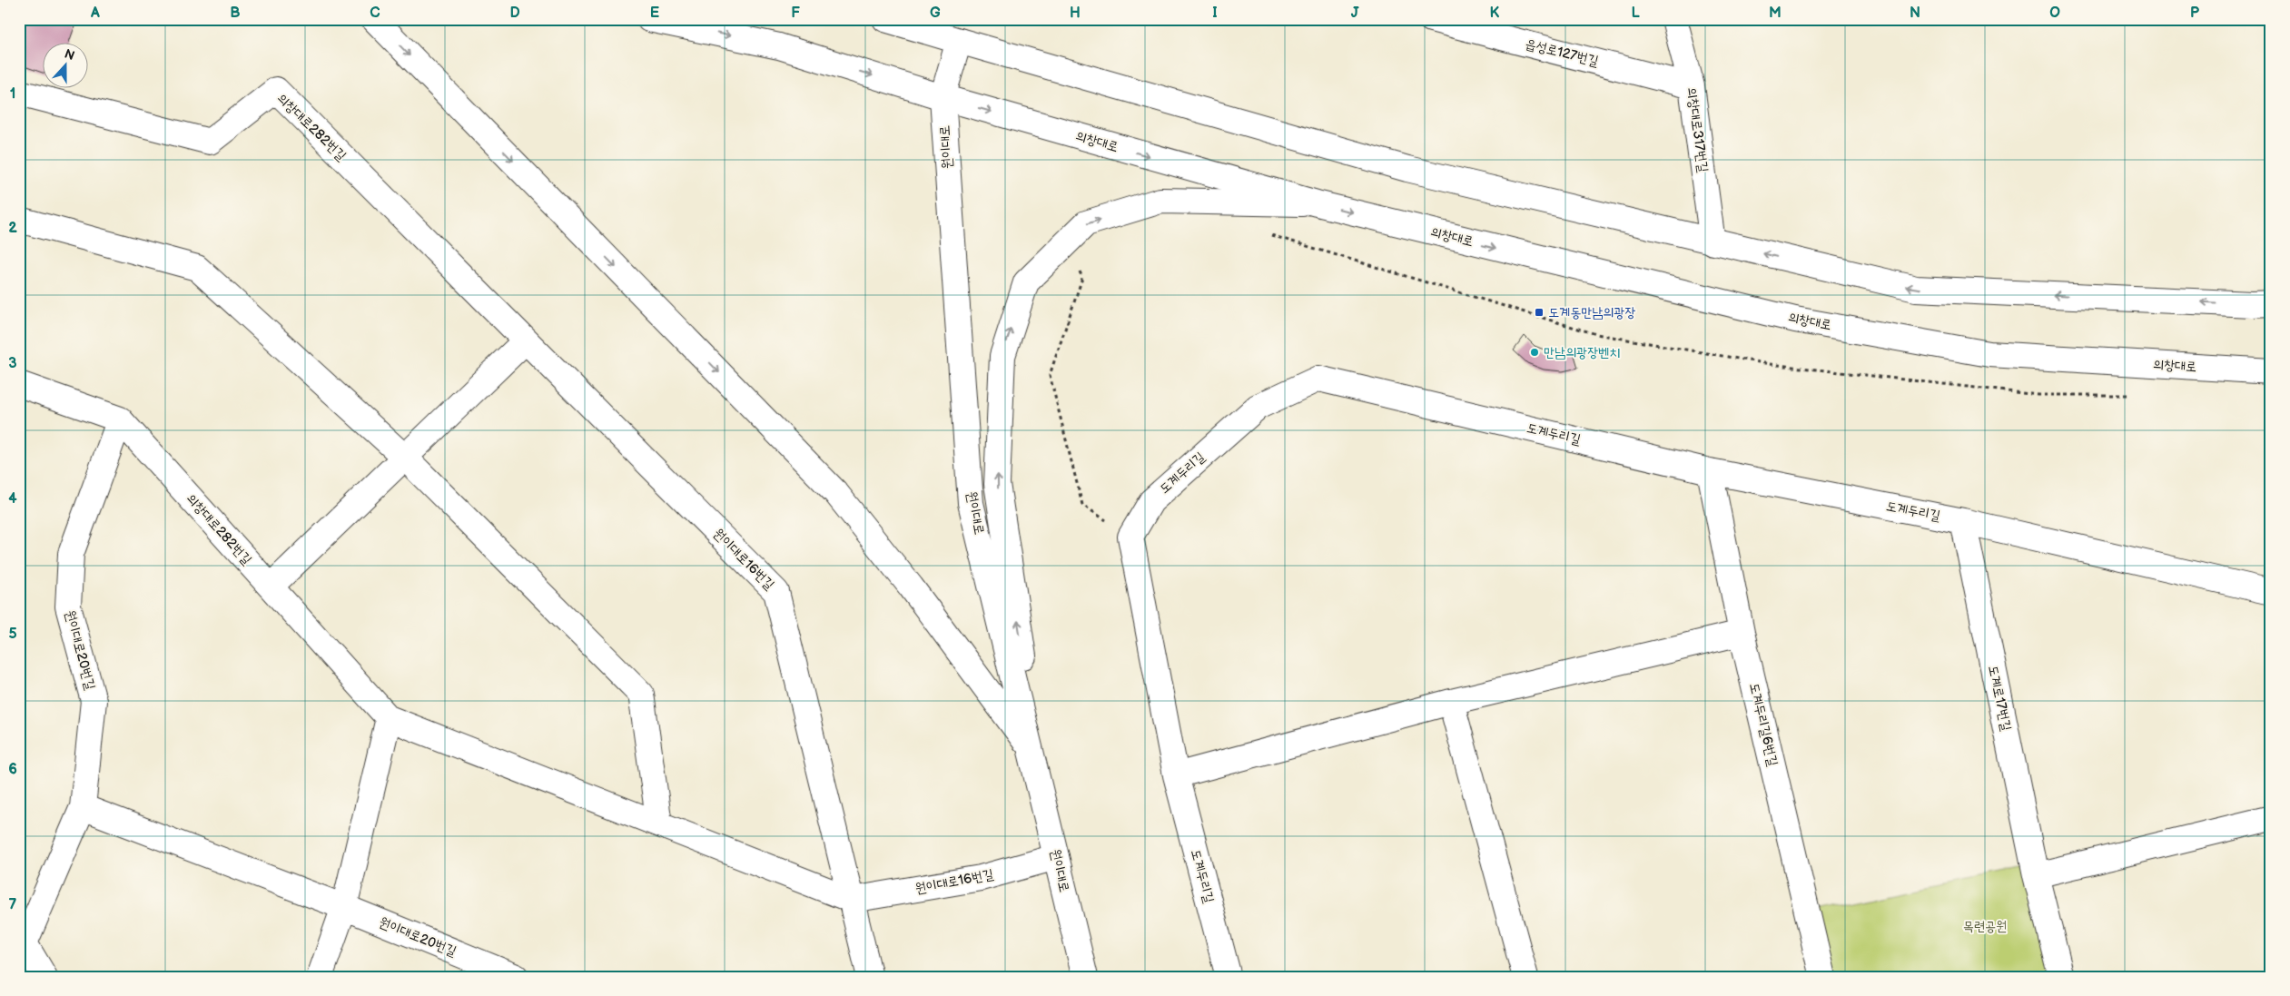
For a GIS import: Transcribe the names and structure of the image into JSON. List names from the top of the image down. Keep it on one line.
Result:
{"streets":{"main road":["읍성로127번길","의창대로282번길","의창대로317번길","의창대로","원이대로","도계두리길","원이대로16번길","원이대로20번길","도계로17번길","도계두리길6번길"]},"crossings":[["읍성로127번길","의창대로317번길"],["의창대로282번길","원이대로16번길"],["의창대로282번길","원이대로20번길"],["의창대로","원이대로"],["원이대로","원이대로16번길"],["도계두리길","도계로17번길"],["도계두리길","도계두리길6번길"]],"parks":["목련공원"],"places":{"transit":["도계동만남의광장"],"other":["만남의광장벤치"]},"north":"top","grid":{"columns":["A","B","C","D","E","F","G","H","I","J","K","L","M","N","O","P"],"rows":["1","2","3","4","5","6","7"]}}
